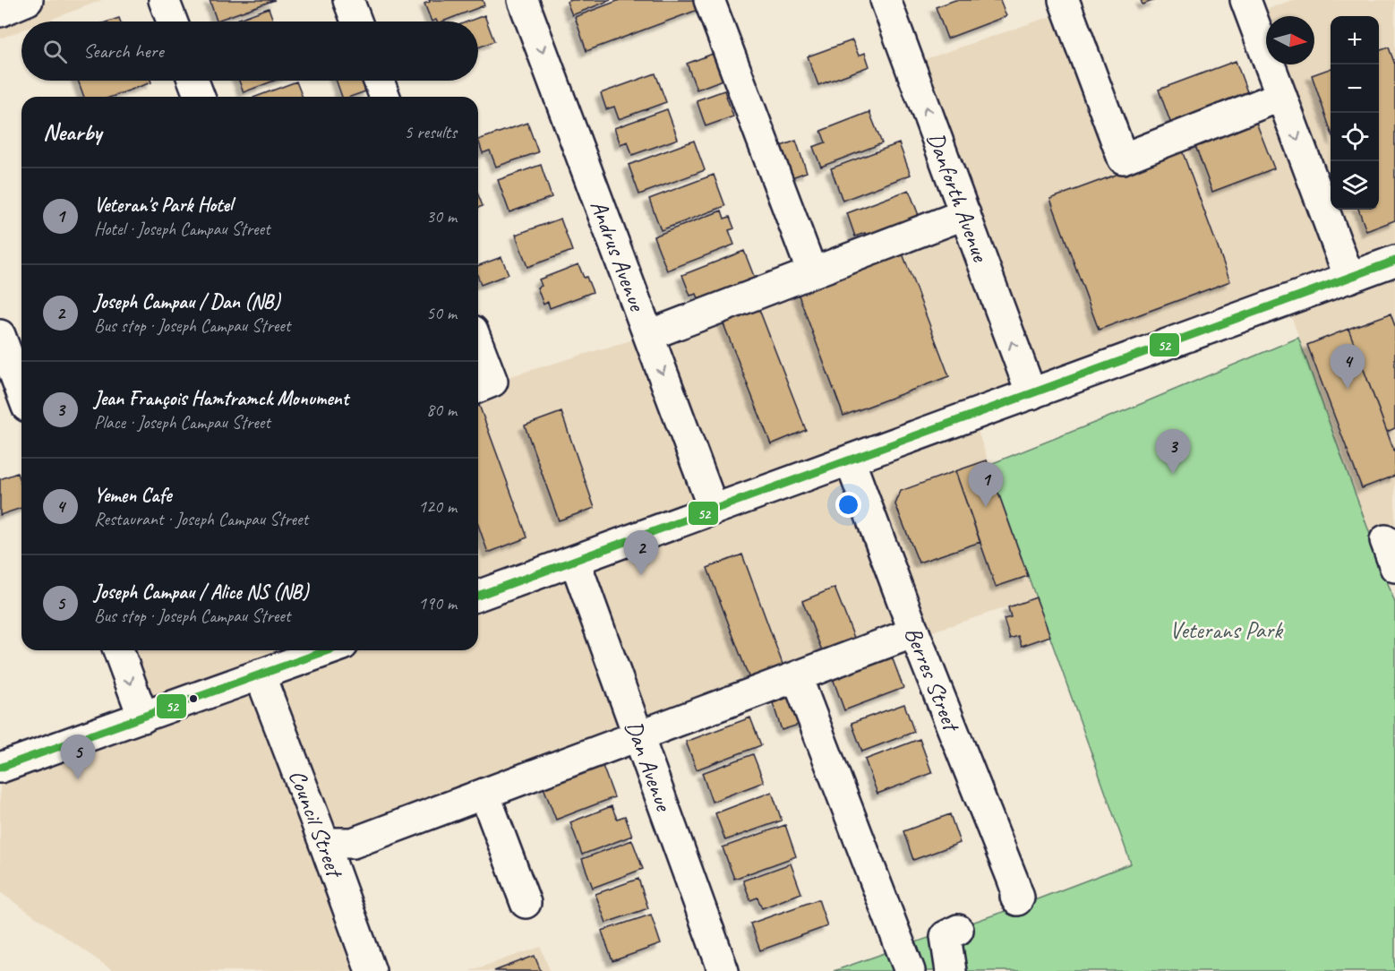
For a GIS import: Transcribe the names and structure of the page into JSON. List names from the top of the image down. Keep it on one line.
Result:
{"streets":{"street":["Danforth Avenue","Andrus Avenue","Berres Street","Dan Avenue","Council Street"]},"parks":["Veterans Park"],"lines":["transit line 52"],"north":"right","page":{"map_buttons":["+","−"],"search":"Search here","heading":["Nearby","5 results"],"list":[{"mark":"1","name":"Veteran's Park Hotel","note":"Hotel · Joseph Campau Street","value":"30 m"},{"mark":"2","name":"Joseph Campau / Dan (NB)","note":"Bus stop · Joseph Campau Street","value":"50 m"},{"mark":"3","name":"Jean François Hamtramck Monument","note":"Place · Joseph Campau Street","value":"80 m"},{"mark":"4","name":"Yemen Cafe","note":"Restaurant · Joseph Campau Street","value":"120 m"},{"mark":"5","name":"Joseph Campau / Alice NS (NB)","note":"Bus stop · Joseph Campau Street","value":"190 m"}],"pins":["4","3","1","2","5"]}}
